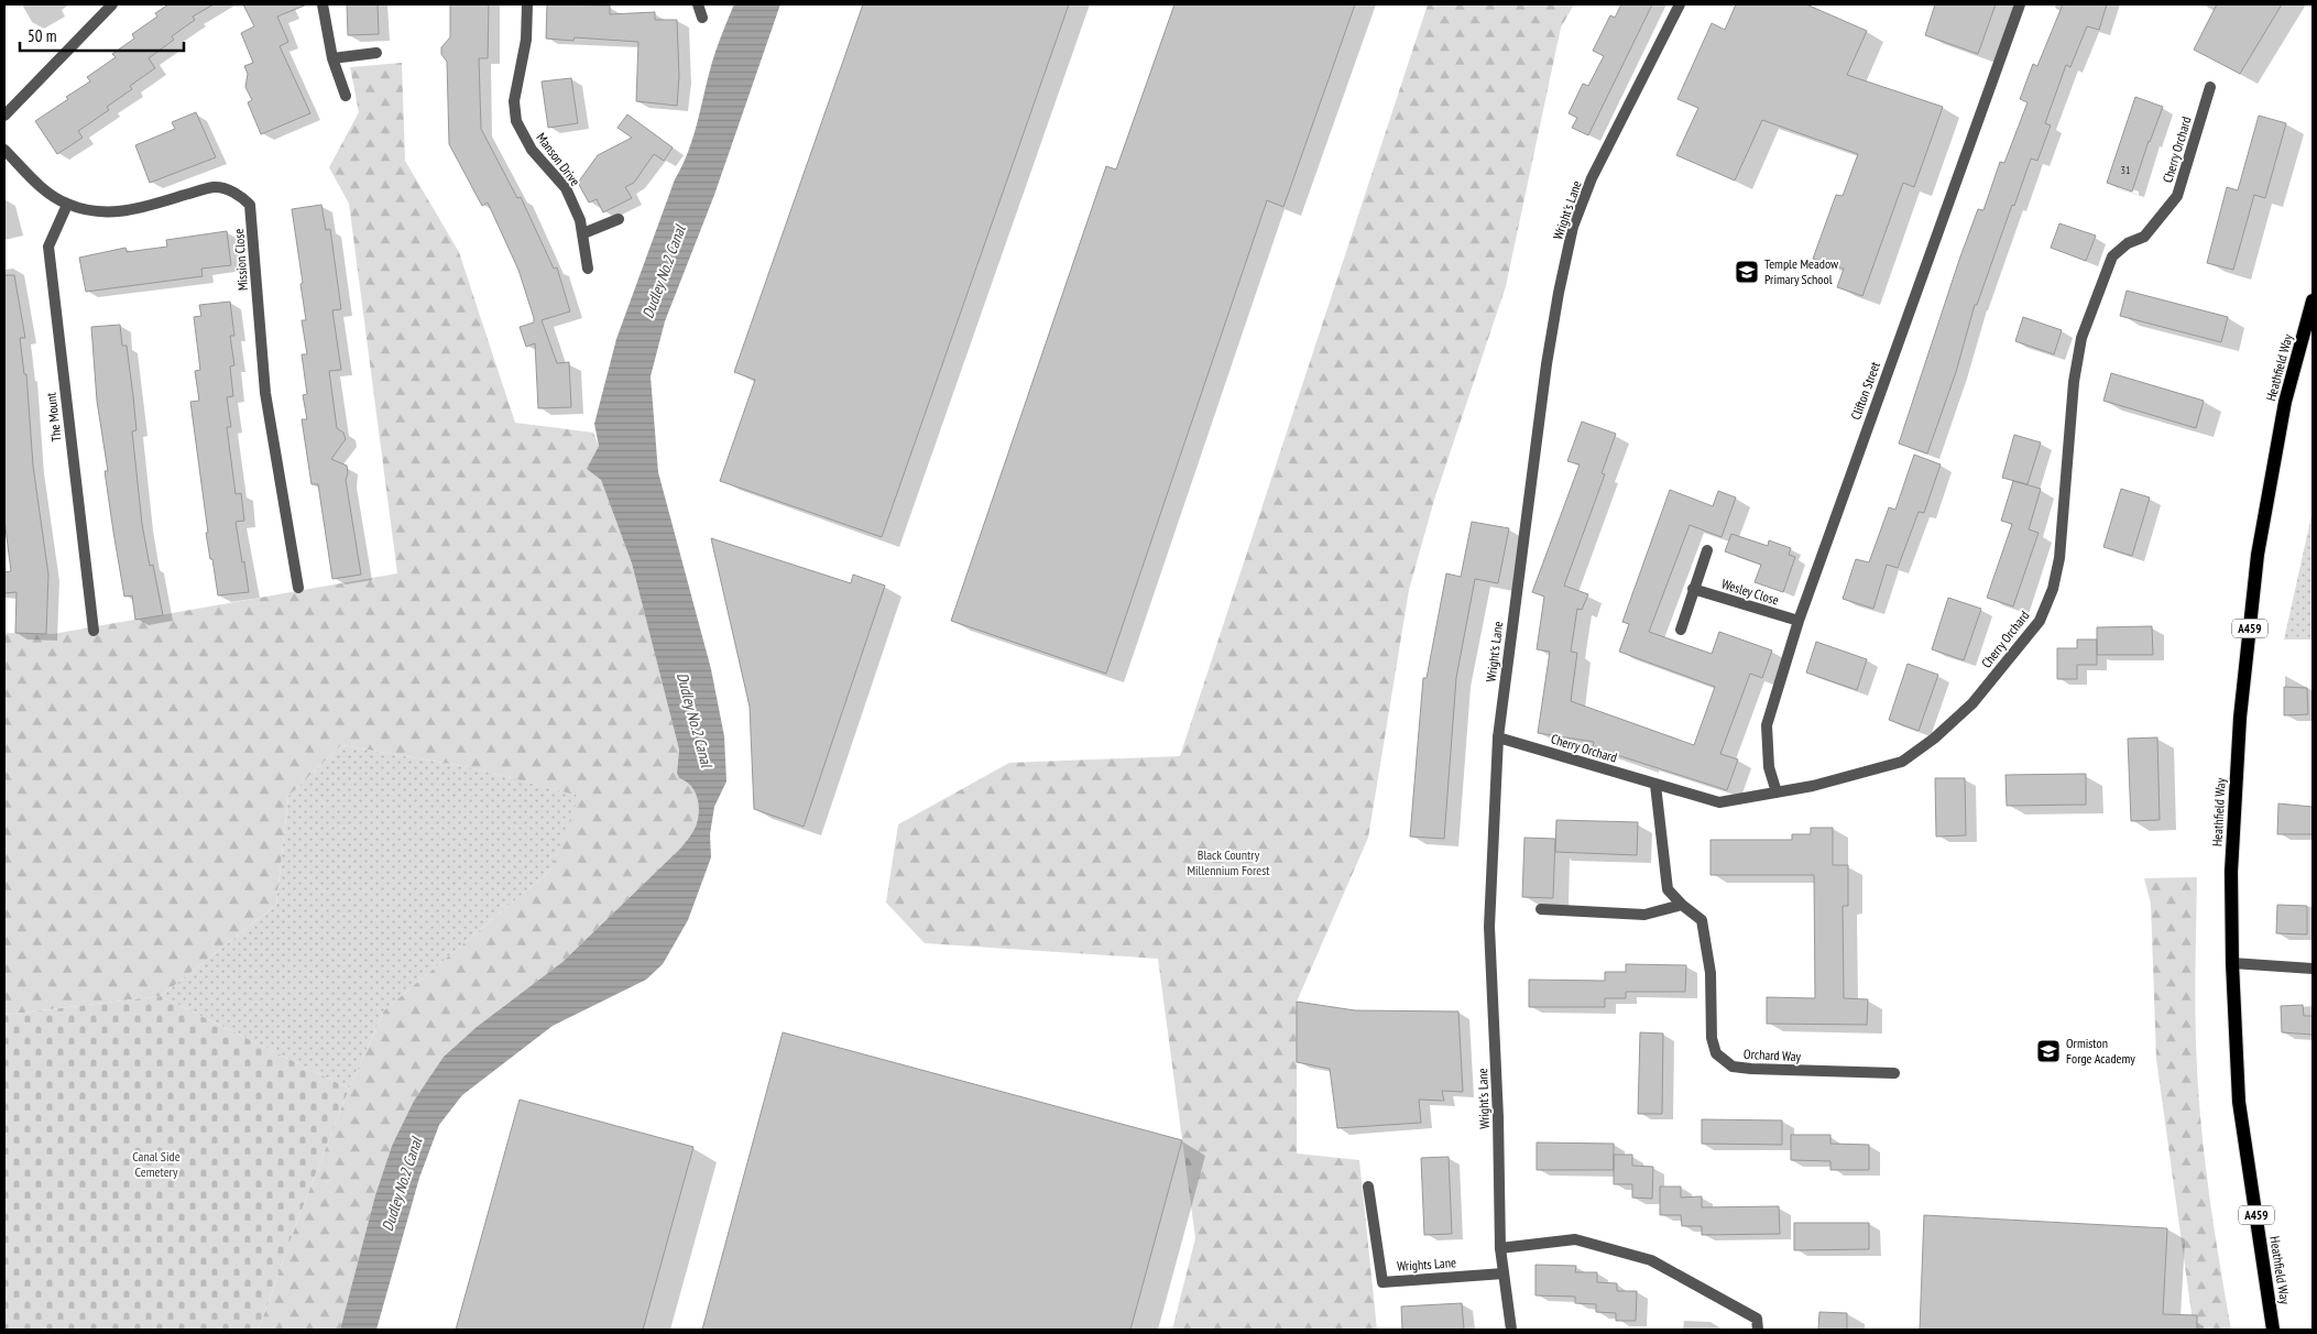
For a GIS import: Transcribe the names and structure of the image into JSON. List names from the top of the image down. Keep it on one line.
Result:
{"streets":{"main road":["Heathfield Way","A459"],"street":["Cherry Orchard","Manson Drive","Wright's Lane","Mission Close","Clifton Street","The Mount","Wesley Close","Orchard Way","Wrights Lane"]},"crossings":[["Cherry Orchard","Wright's Lane"],["Cherry Orchard","Clifton Street"],["Cherry Orchard","Orchard Way"],["Wright's Lane","Wrights Lane"],["Mission Close","The Mount"],["Clifton Street","Wesley Close"]],"water":["Dudley No.2 Canal"],"parks":["Black Country Millennium Forest","Canal Side Cemetery"],"places":{"school or university":["Temple Meadow Primary School","Ormiston Forge Academy"]},"house_numbers":["31"],"scale_bar":"50 m"}
